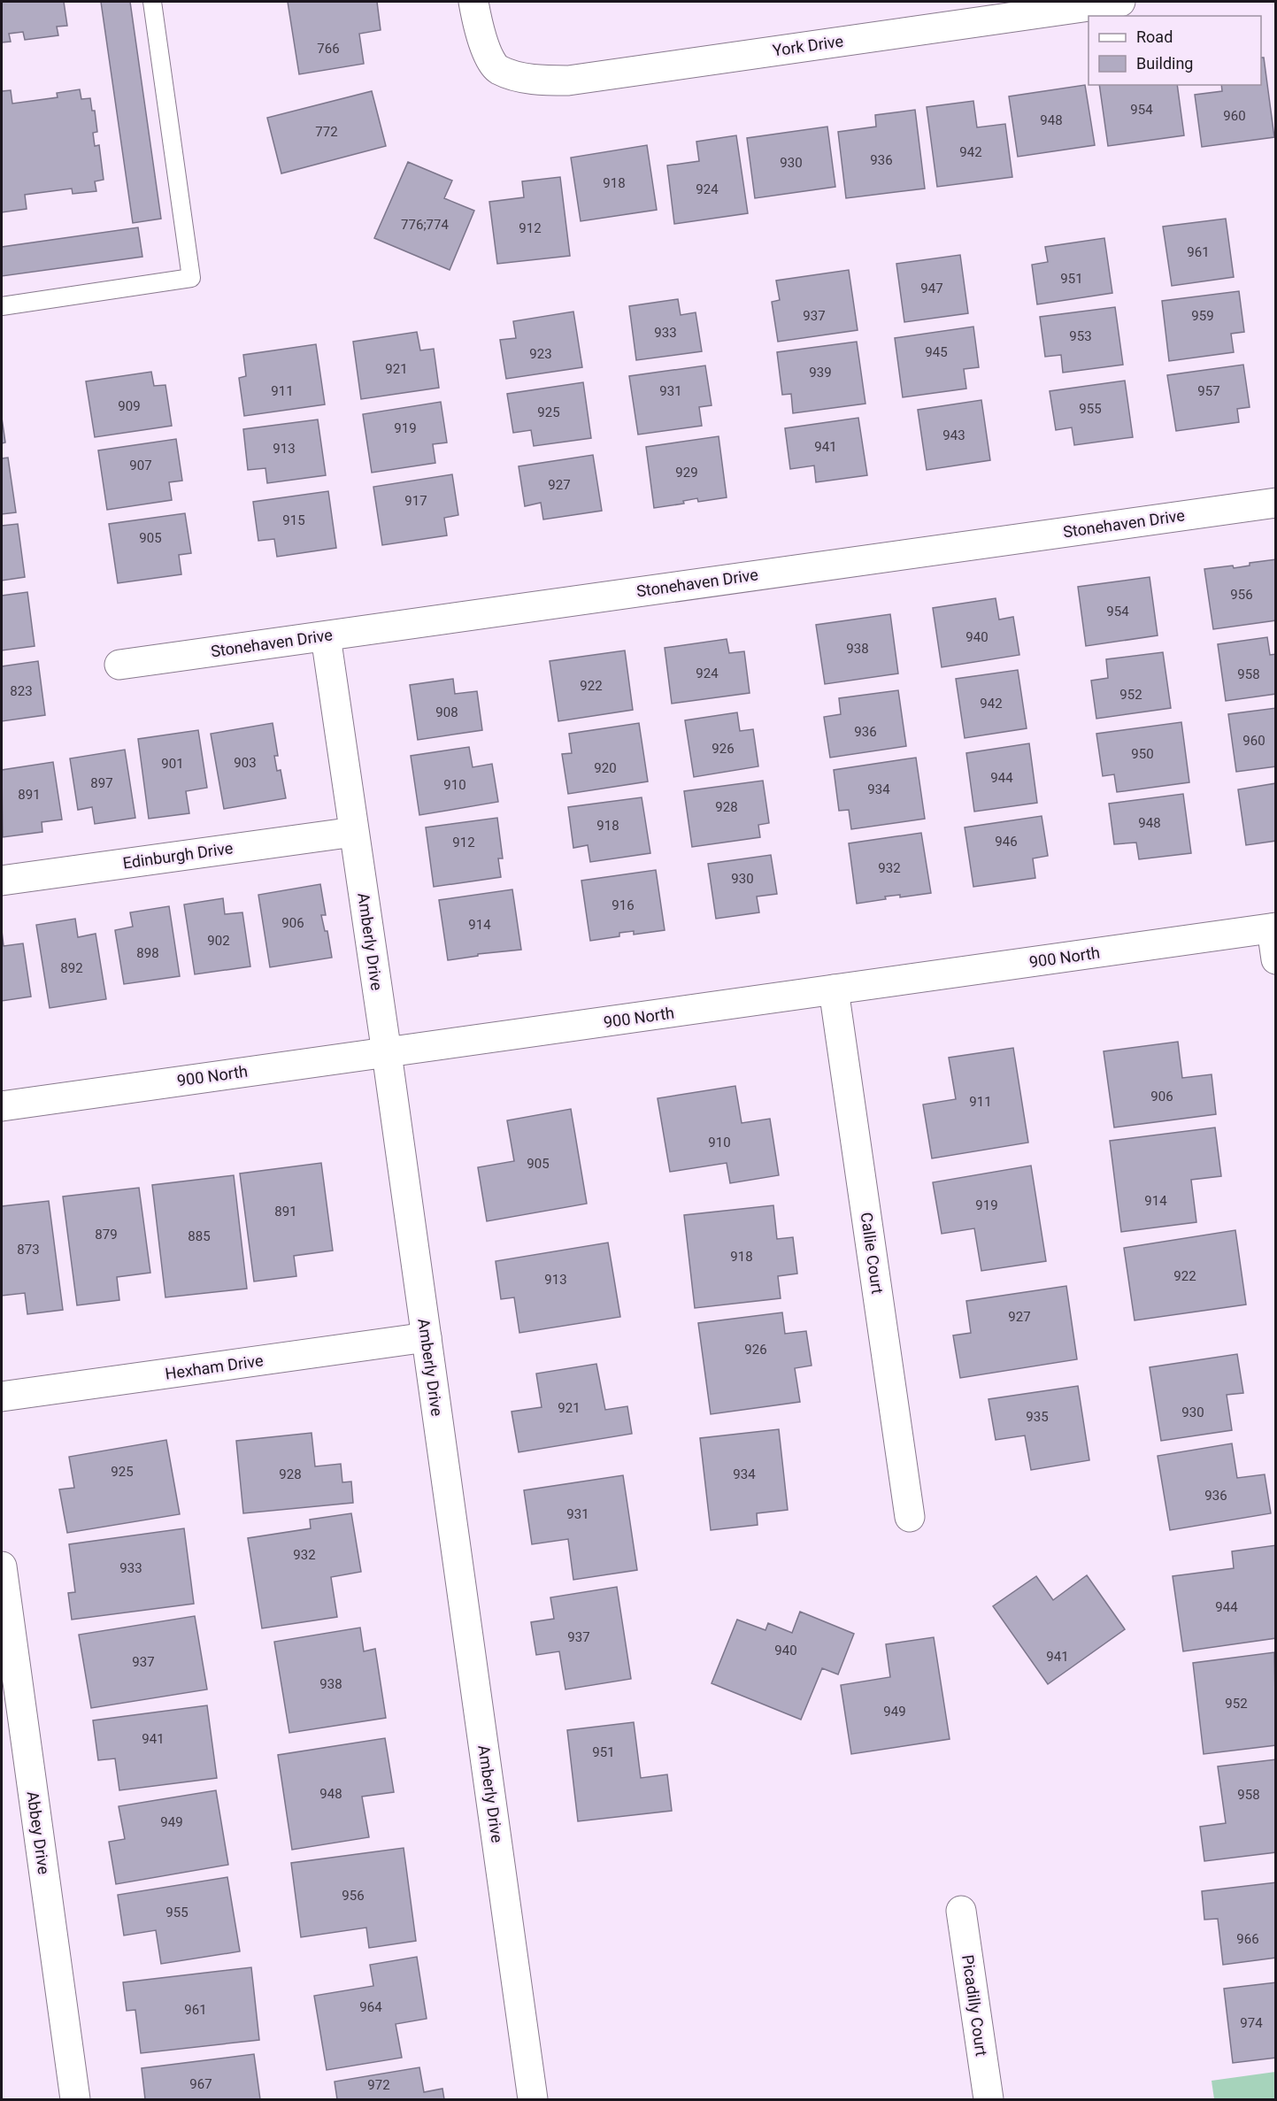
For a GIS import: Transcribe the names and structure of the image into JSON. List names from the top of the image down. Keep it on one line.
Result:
{"streets":{"street":["York Drive","Stonehaven Drive","Edinburgh Drive","Amberly Drive","900 North","Callie Court","Hexham Drive","Abbey Drive","Picadilly Court"]},"crossings":[["Stonehaven Drive","Amberly Drive"],["Edinburgh Drive","Amberly Drive"],["Amberly Drive","900 North"],["Amberly Drive","Hexham Drive"],["900 North","Callie Court"]],"house_numbers":["766","954","960","948","772","942","936","930","918","924","776;774","912","961","951","947","937","959","933","953","945","923","921","939","911","931","957","909","955","925","919","943","941","913","907","929","927","917","915","905","956","954","940","938","924","958","922","823","952","942","908","936","960","926","950","903","901","920","944","897","910","934","891","928","948","918","946","912","932","930","916","906","914","902","898","892","906","911","910","905","914","919","891","879","885","873","918","922","913","927","926","921","930","935","925","928","934","936","931","932","933","944","937","940","941","937","938","952","949","941","951","948","958","949","956","955","966","964","961","974","967","972"],"legend":["Road","Building"]}
